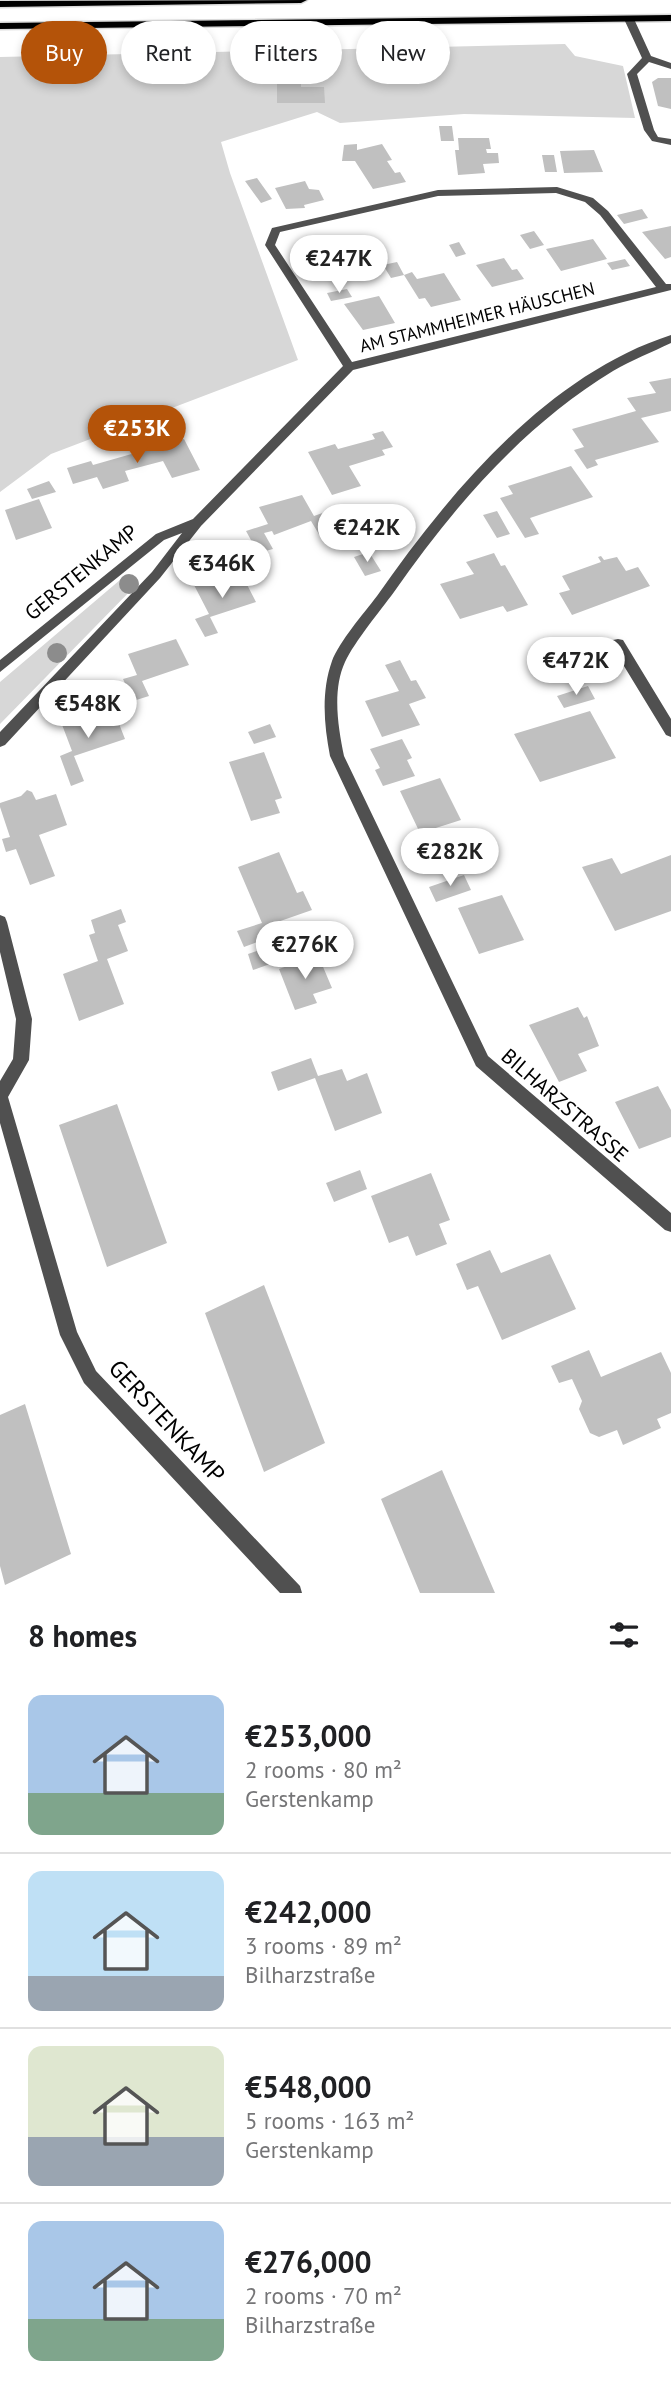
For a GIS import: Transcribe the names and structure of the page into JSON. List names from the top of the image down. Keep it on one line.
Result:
{"streets":{"street":["AM STAMMHEIMER HÄUSCHEN","GERSTENKAMP","BILHARZSTRASSE"]},"crossings":[["AM STAMMHEIMER HÄUSCHEN","GERSTENKAMP"]],"page":{"chip":["Buy","Rent","Filters","New"],"price":["€247K","€253K","€242K","€346K","€472K","€548K","€282K","€276K"],"heading":"8 homes","list":[{"name":"€253,000","note":"2 rooms · 80 m² · Gerstenkamp"},{"name":"€242,000","note":"3 rooms · 89 m² · Bilharzstraße"},{"name":"€548,000","note":"5 rooms · 163 m² · Gerstenkamp"},{"name":"€276,000","note":"2 rooms · 70 m² · Bilharzstraße"}]}}
